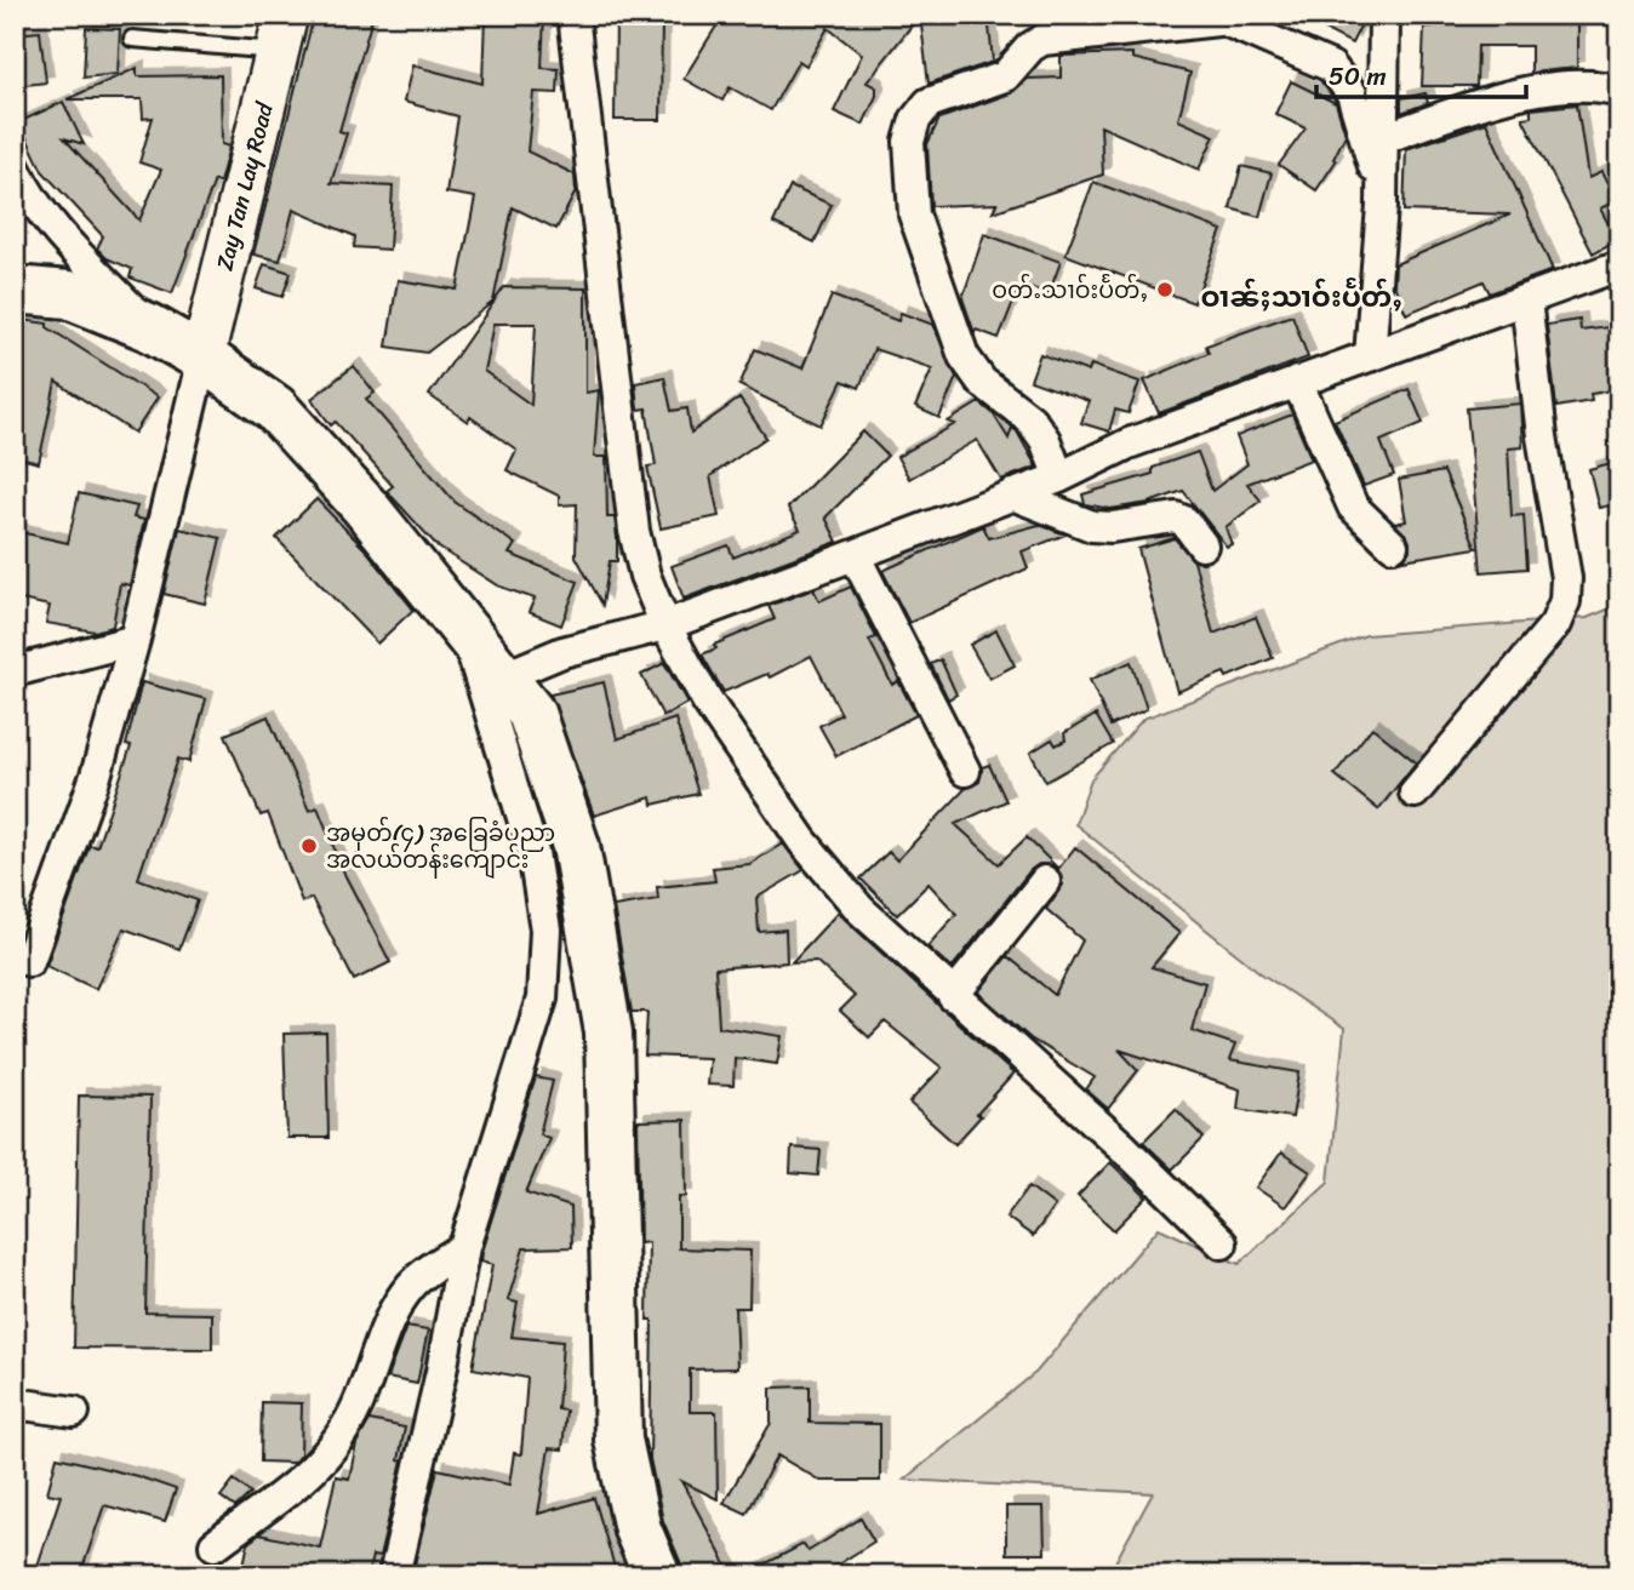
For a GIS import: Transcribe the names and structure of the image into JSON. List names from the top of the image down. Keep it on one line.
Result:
{"streets":{"street":["Zay Tan Lay Road"]},"districts":["ဝၢၼ်ႈသၢဝ်းပႅတ်ႇ"],"places":["ဝတ်ႉသၢဝ်းပႅတ်ႇ","အမှတ်(၄) အခြေခံပညာ အလယ်တန်းကျောင်း"],"scale_bar":"50 m"}
